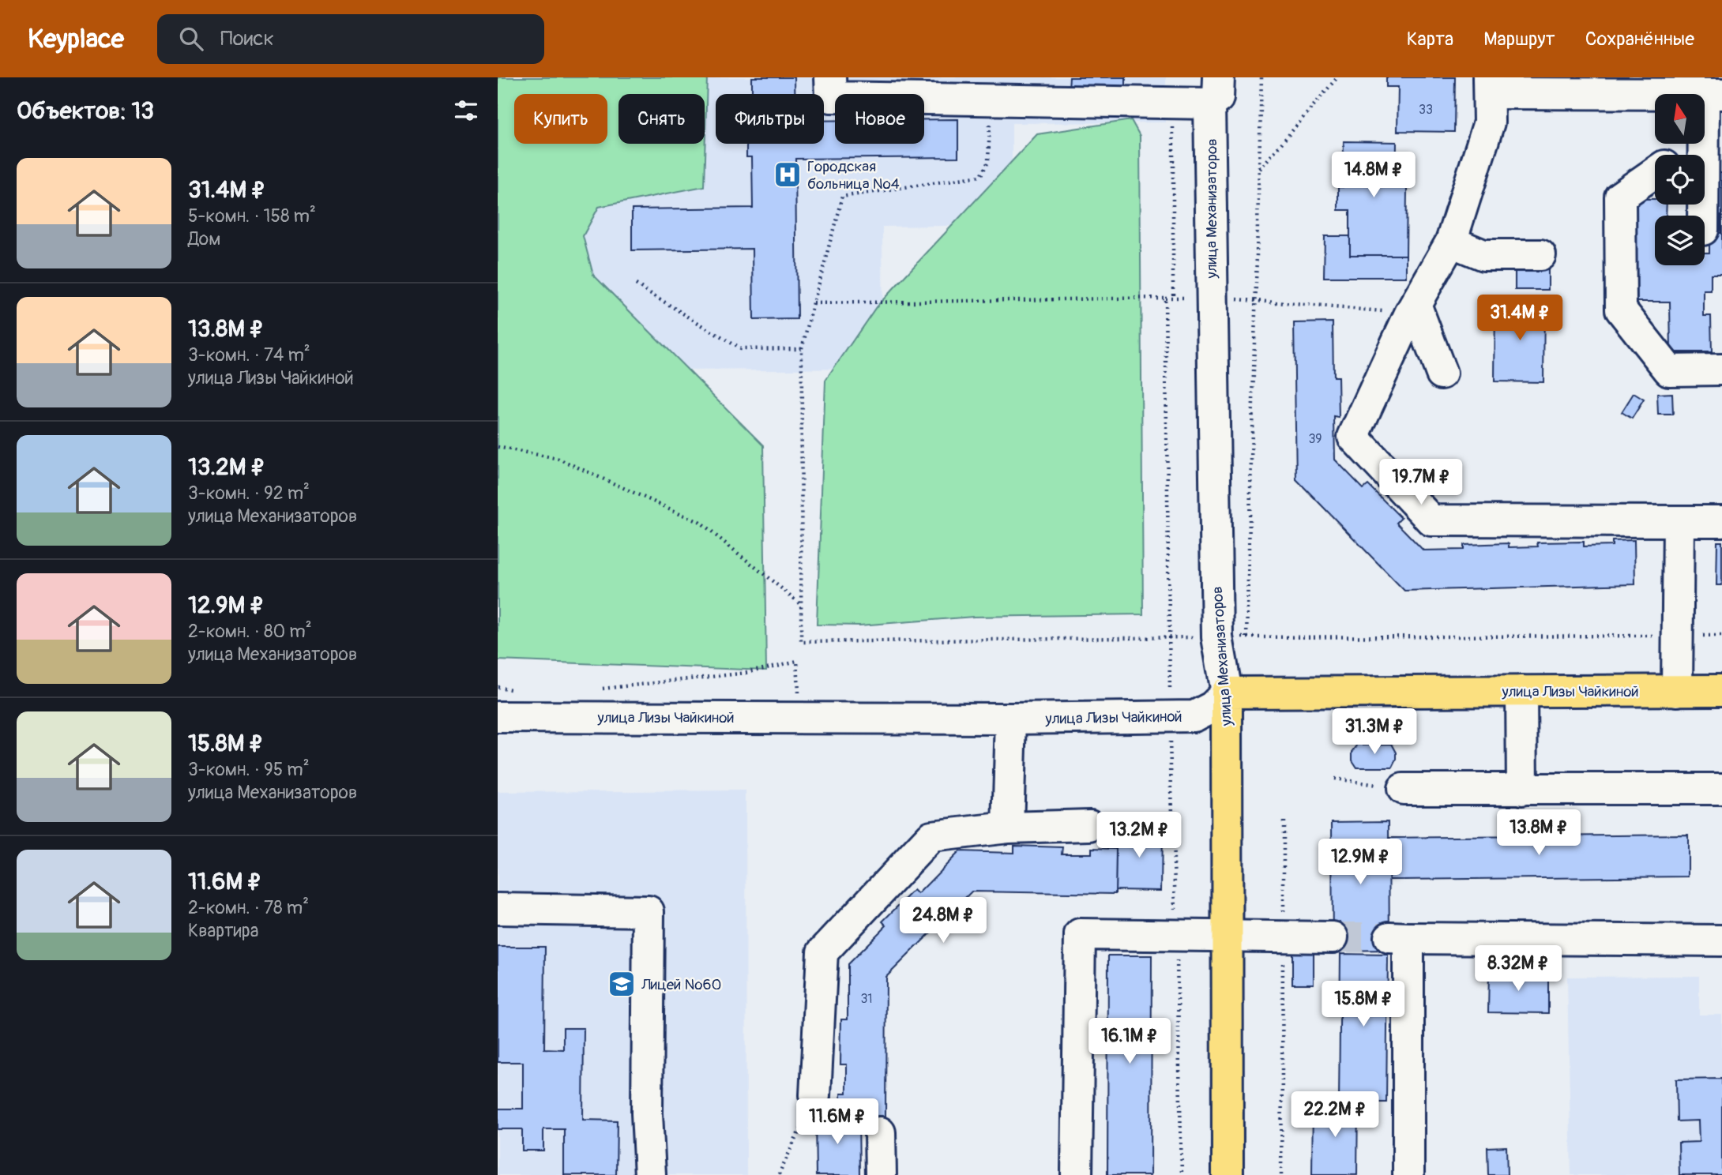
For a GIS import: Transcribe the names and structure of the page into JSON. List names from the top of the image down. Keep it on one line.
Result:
{"streets":{"main road":["улица Механизаторов","улица Лизы Чайкиной"]},"crossings":[["улица Механизаторов","улица Лизы Чайкиной"]],"places":{"hospital":["Городская больница №4"],"school or university":["Лицей №60"]},"house_numbers":["33","39","31"],"north":"top","page":{"header":"Keyplace","search":"Поиск","nav":["Карта","Маршрут","Сохранённые"],"heading":"Объектов: 13","chip":["Купить","Снять","Фильтры","Новое"],"list":[{"name":"31.4M ₽","note":"5-комн. · 158 m² · Дом"},{"name":"13.8M ₽","note":"3-комн. · 74 m² · улица Лизы Чайкиной"},{"name":"13.2M ₽","note":"3-комн. · 92 m² · улица Механизаторов"},{"name":"12.9M ₽","note":"2-комн. · 80 m² · улица Механизаторов"},{"name":"15.8M ₽","note":"3-комн. · 95 m² · улица Механизаторов"},{"name":"11.6M ₽","note":"2-комн. · 78 m² · Квартира"}],"price":["14.8M ₽","31.4M ₽","19.7M ₽","31.3M ₽","13.8M ₽","13.2M ₽","12.9M ₽","24.8M ₽","8.32M ₽","15.8M ₽","16.1M ₽","22.2M ₽","11.6M ₽"]}}
